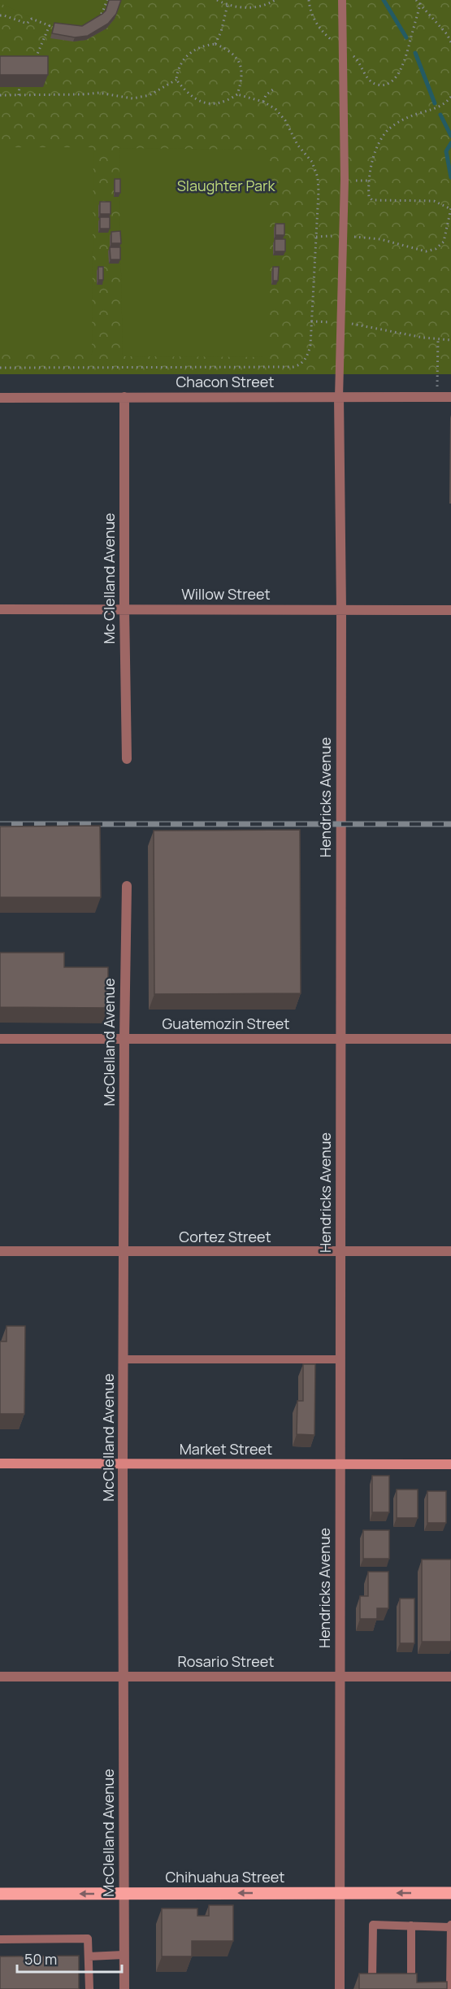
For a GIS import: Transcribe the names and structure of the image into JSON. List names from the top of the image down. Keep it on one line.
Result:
{"streets":{"main road":["Chihuahua Street"],"street":["Chacon Street","Mc Clelland Avenue","Willow Street","Hendricks Avenue","Guatemozin Street","McClelland Avenue","Cortez Street","Market Street","Rosario Street"]},"crossings":[["Chacon Street","Mc Clelland Avenue"],["Chacon Street","Hendricks Avenue"],["Mc Clelland Avenue","Willow Street"],["Willow Street","Hendricks Avenue"],["Hendricks Avenue","Guatemozin Street"],["Hendricks Avenue","Cortez Street"],["Hendricks Avenue","Market Street"],["Hendricks Avenue","Rosario Street"],["Hendricks Avenue","Chihuahua Street"],["Guatemozin Street","McClelland Avenue"],["McClelland Avenue","Cortez Street"],["McClelland Avenue","Market Street"],["McClelland Avenue","Rosario Street"],["McClelland Avenue","Chihuahua Street"]],"one_way":["Chihuahua Street"],"parks":["Slaughter Park"],"scale_bar":"50 m"}
